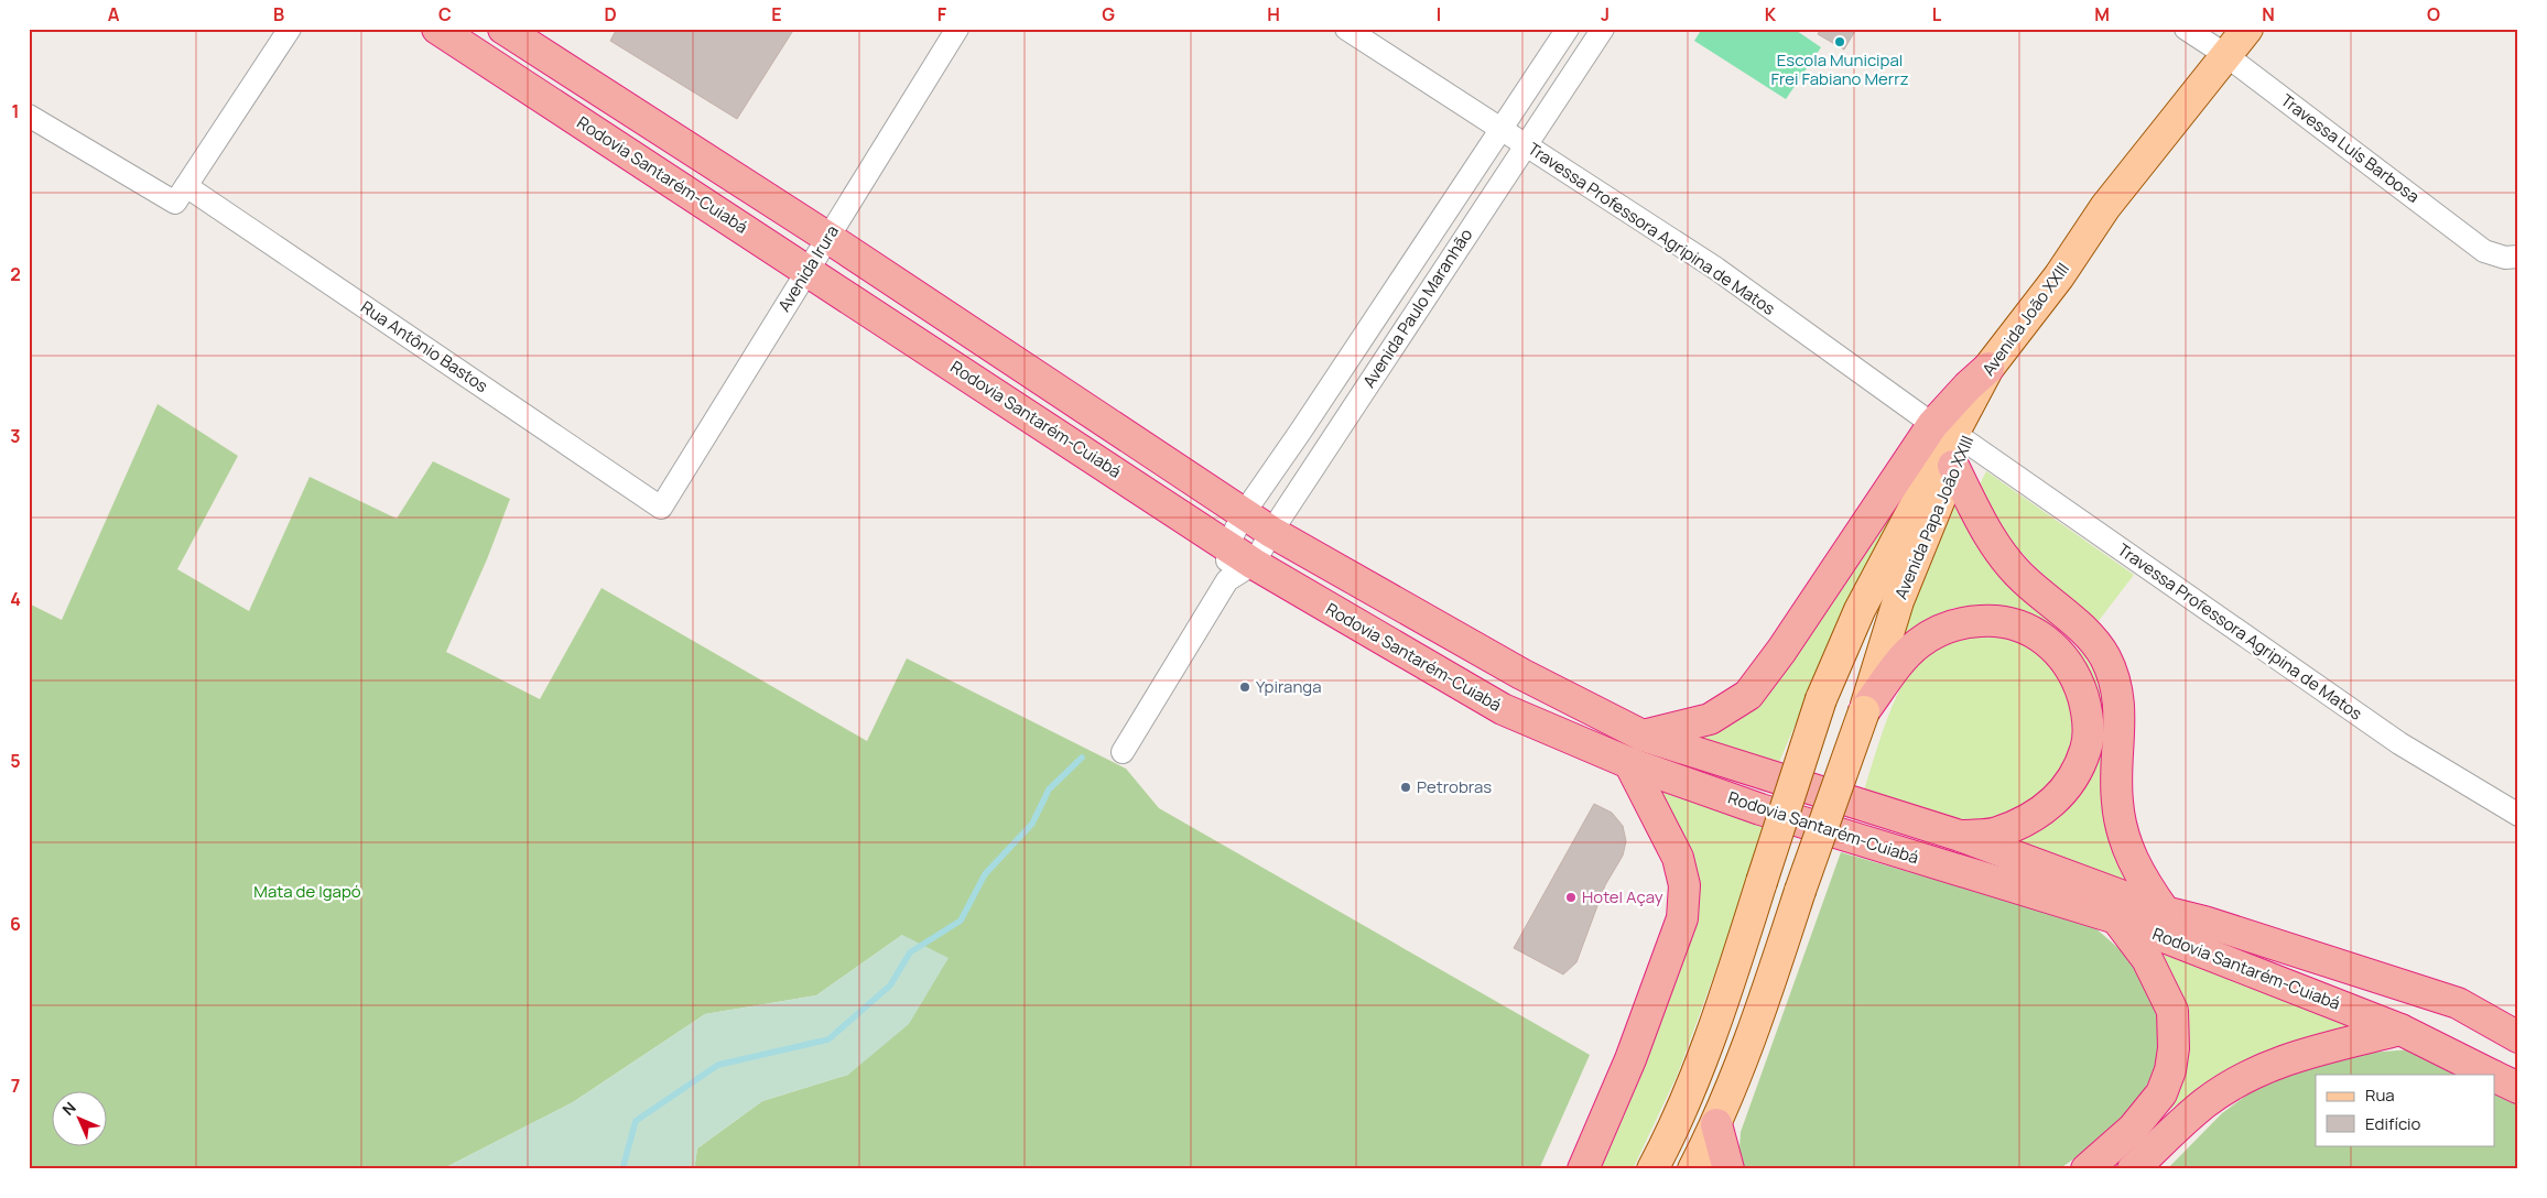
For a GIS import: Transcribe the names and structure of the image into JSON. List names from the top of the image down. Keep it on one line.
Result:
{"streets":{"highway":["Rodovia Santarém-Cuiabá"],"main road":["Avenida João XXIII","Avenida Papa João XXIII"],"street":["Travessa Luís Barbosa","Travessa Professora Agripina de Matos","Avenida Irura","Avenida Paulo Maranhão","Rua Antônio Bastos"]},"crossings":[["Travessa Luís Barbosa","Avenida João XXIII"],["Rodovia Santarém-Cuiabá","Avenida Irura"],["Rodovia Santarém-Cuiabá","Avenida Paulo Maranhão"],["Travessa Professora Agripina de Matos","Avenida Paulo Maranhão"],["Travessa Professora Agripina de Matos","Avenida Papa João XXIII"],["Avenida Irura","Rua Antônio Bastos"],["Avenida João XXIII","Avenida Papa João XXIII"]],"parks":["Mata de Igapó"],"places":["Escola Municipal Frei Fabiano Merrz","Ypiranga","Petrobras","Hotel Açay"],"legend":["Rua","Edifício"],"north":"top left","grid":{"columns":["A","B","C","D","E","F","G","H","I","J","K","L","M","N","O"],"rows":["1","2","3","4","5","6","7"]}}
